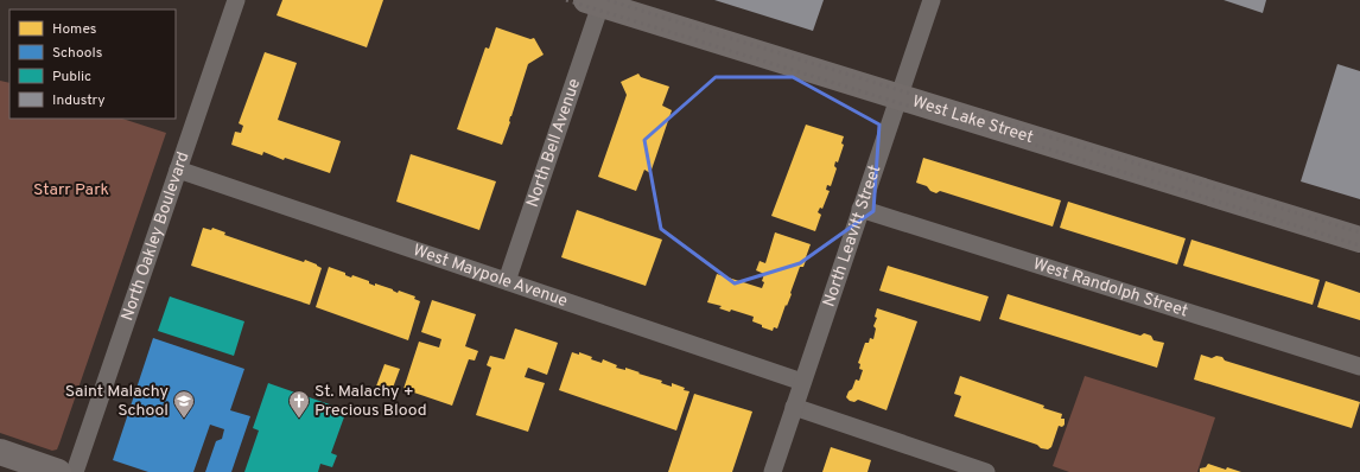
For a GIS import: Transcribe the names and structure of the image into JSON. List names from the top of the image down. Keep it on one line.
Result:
{"streets":{"main road":["West Lake Street"],"street":["North Bell Avenue","North Oakley Boulevard","North Leavitt Street","West Maypole Avenue","West Randolph Street"]},"crossings":[["West Lake Street","North Bell Avenue"],["West Lake Street","North Leavitt Street"],["North Bell Avenue","West Maypole Avenue"],["North Oakley Boulevard","West Maypole Avenue"],["North Leavitt Street","West Maypole Avenue"],["North Leavitt Street","West Randolph Street"]],"parks":["Starr Park"],"places":{"school or university":["Saint Malachy School"],"church":["St. Malachy + Precious Blood"]},"legend":["Homes","Schools","Public","Industry"]}
